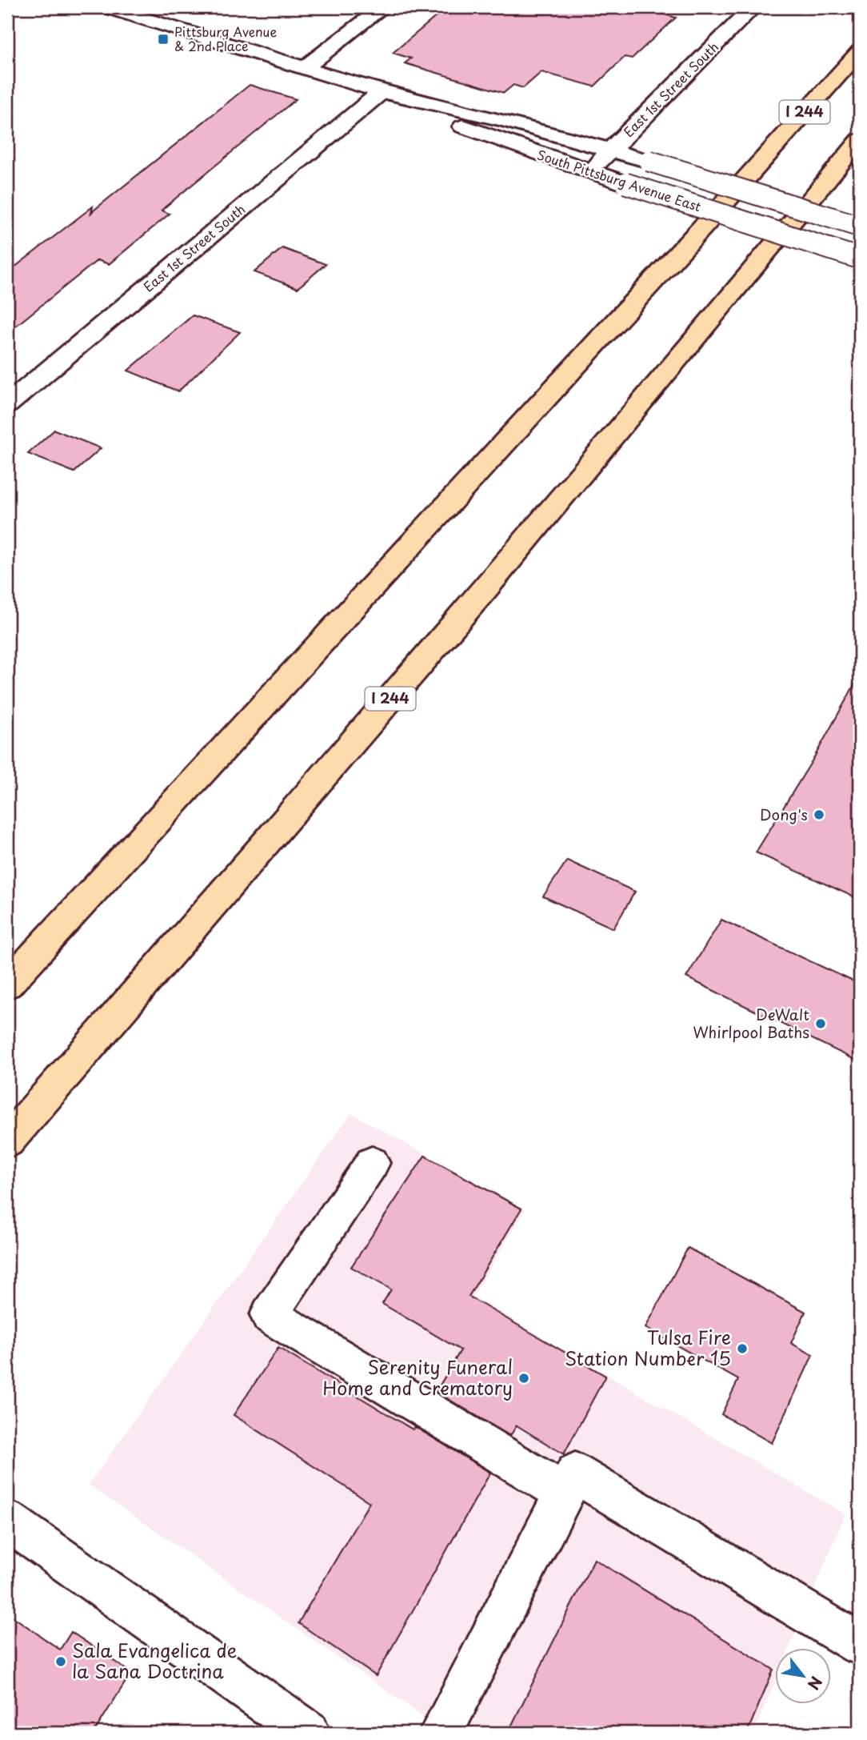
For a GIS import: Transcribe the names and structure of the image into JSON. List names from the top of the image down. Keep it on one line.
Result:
{"streets":{"highway":["I 244"],"street":["East 1st Street South","South Pittsburg Avenue East"]},"crossings":[["East 1st Street South","South Pittsburg Avenue East"]],"places":{"transit":["Pittsburg Avenue & 2nd Place"],"other":["Dong's","DeWalt Whirlpool Baths","Tulsa Fire Station Number 15","Serenity Funeral Home and Crematory","Sala Evangelica de la Sana Doctrina"]},"north":"bottom right"}
